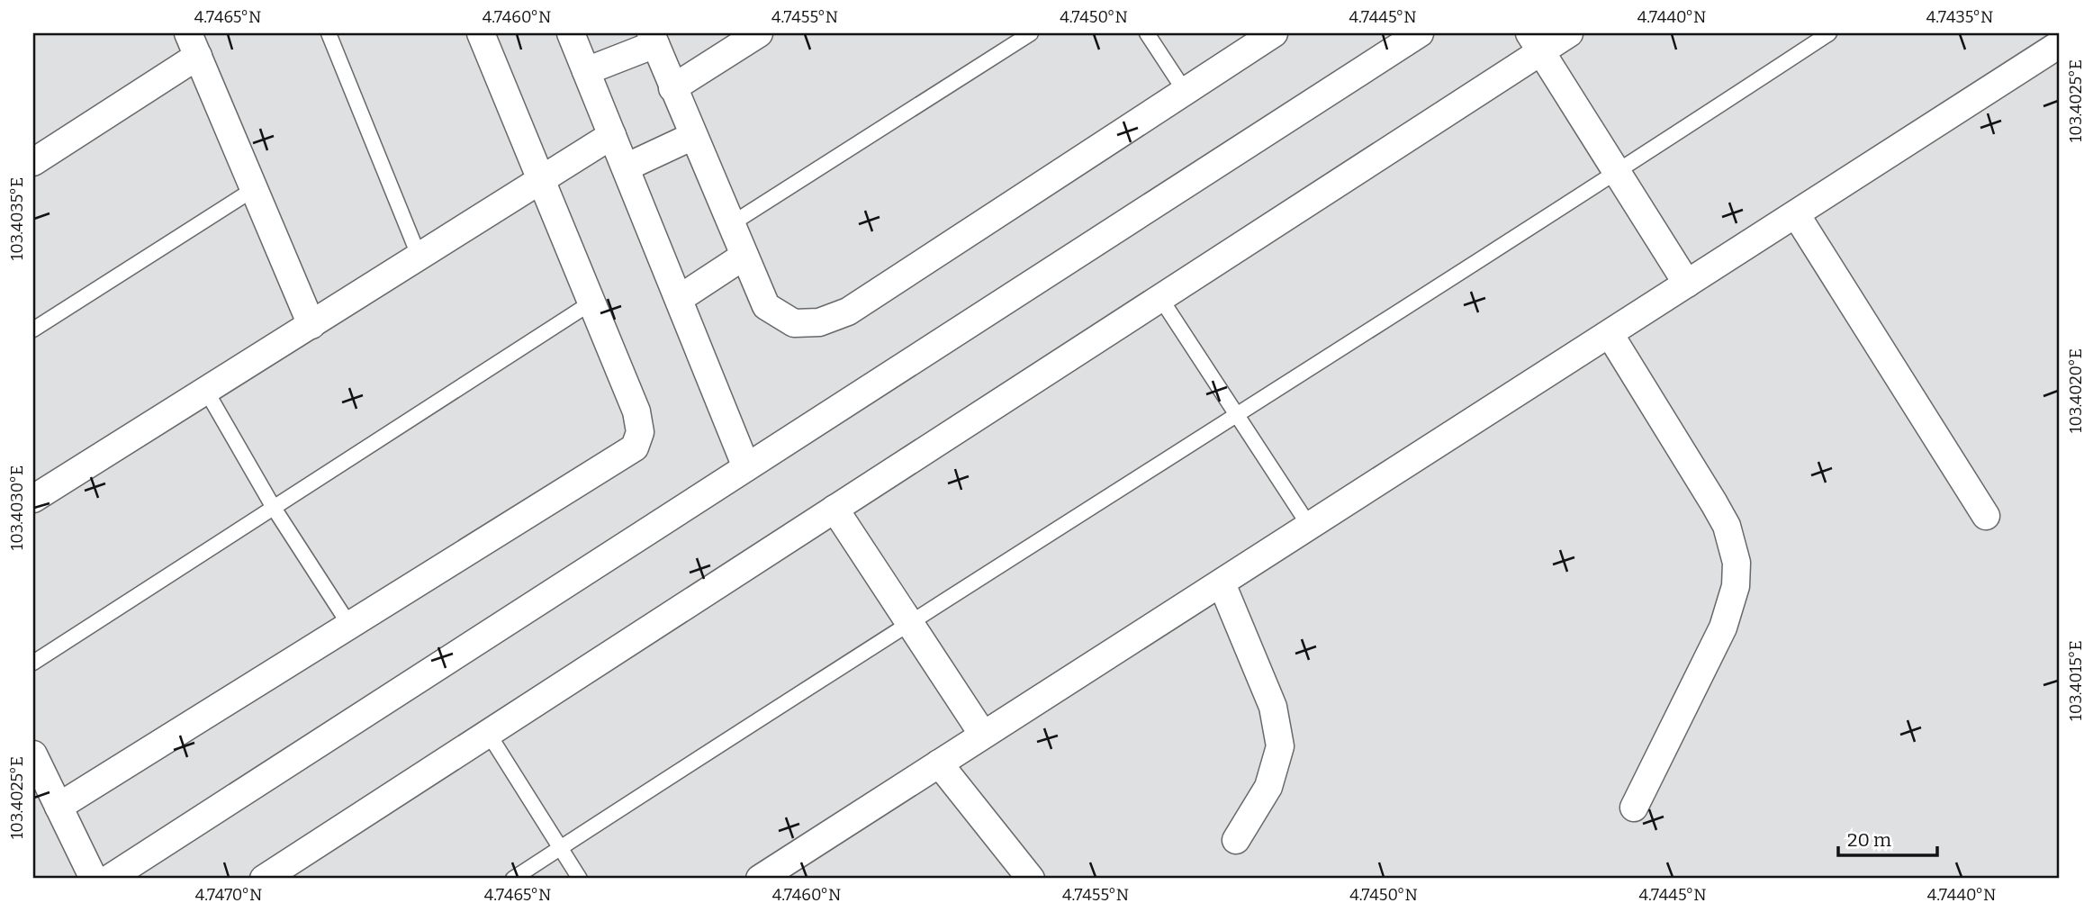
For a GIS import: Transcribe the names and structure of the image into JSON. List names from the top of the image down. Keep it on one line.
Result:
{"scale_bar":"20 m","coordinates":["4.7465°N","4.7460°N","4.7455°N","4.7450°N","4.7445°N","4.7440°N","4.7435°N","103.4025°E","103.4035°E","103.4020°E","103.4030°E","103.4015°E","4.7470°N"]}
